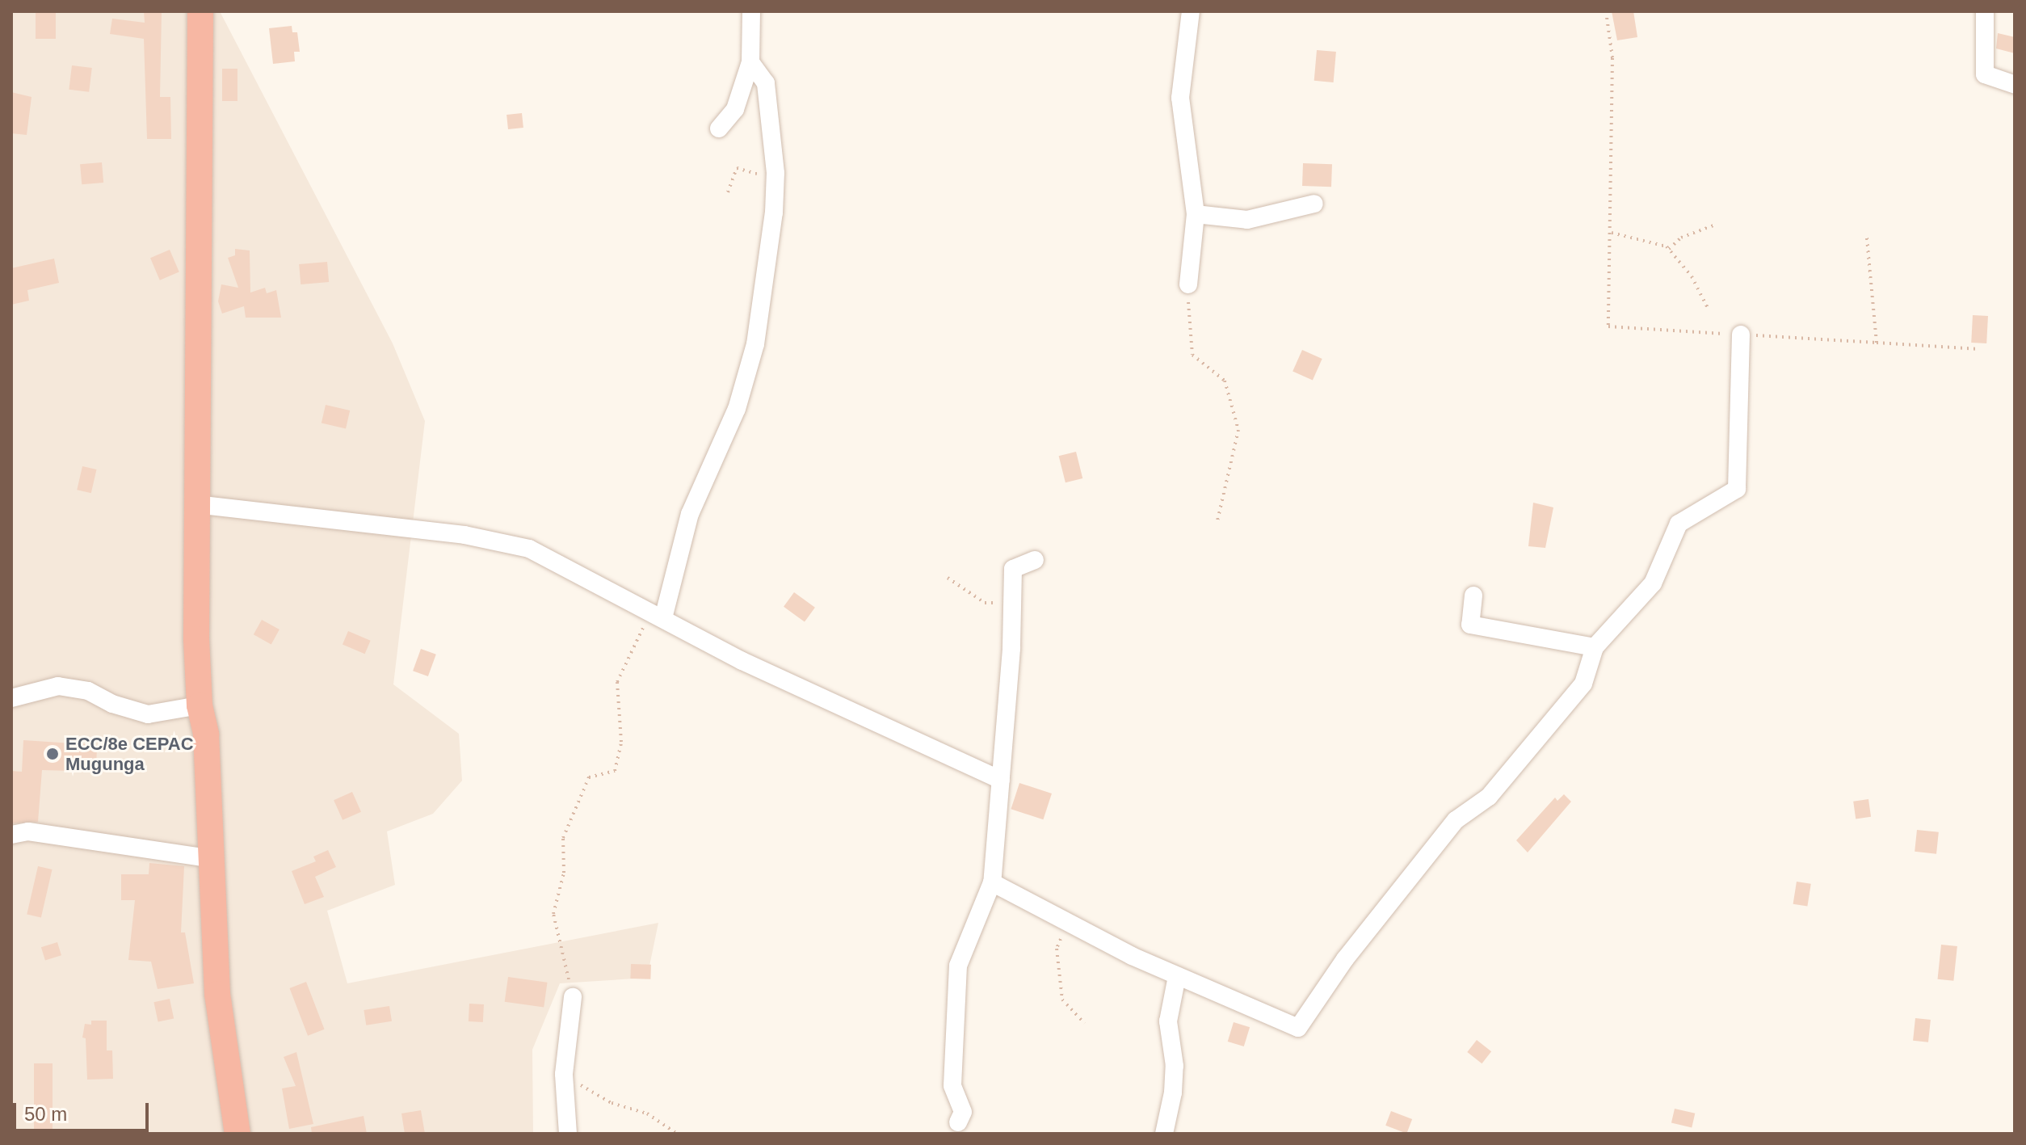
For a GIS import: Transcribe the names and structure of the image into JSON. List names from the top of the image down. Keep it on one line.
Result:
{"places":["ECC/8e CEPAC Mugunga"],"scale_bar":"50 m"}
